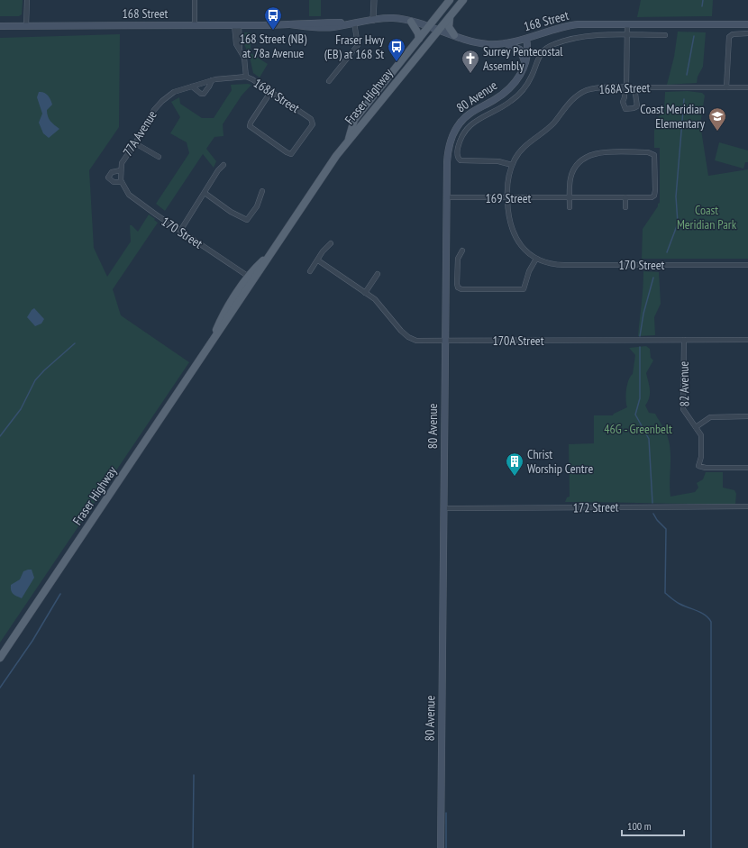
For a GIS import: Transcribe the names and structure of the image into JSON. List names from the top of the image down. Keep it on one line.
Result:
{"streets":{"main road":["168 Street","Fraser Highway","80 Avenue"],"street":["168A Street","77A Avenue","169 Street","170 Street","170A Street","82 Avenue","172 Street"]},"crossings":[["168 Street","Fraser Highway"],["168 Street","80 Avenue"],["168A Street","77A Avenue"],["168A Street","169 Street"],["168A Street","170 Street"],["Fraser Highway","170 Street"],["80 Avenue","169 Street"],["80 Avenue","170A Street"],["80 Avenue","172 Street"],["77A Avenue","170 Street"],["169 Street","170 Street"],["170A Street","82 Avenue"]],"parks":["Coast Meridian Park","46G - Greenbelt"],"places":{"bus stop":["168 Street (NB) at 78a Avenue","Fraser Hwy (EB) at 168 St"],"church":["Surrey Pentecostal Assembly"],"school or university":["Coast Meridian Elementary"],"building":["Christ Worship Centre"]},"scale_bar":"100 m"}
